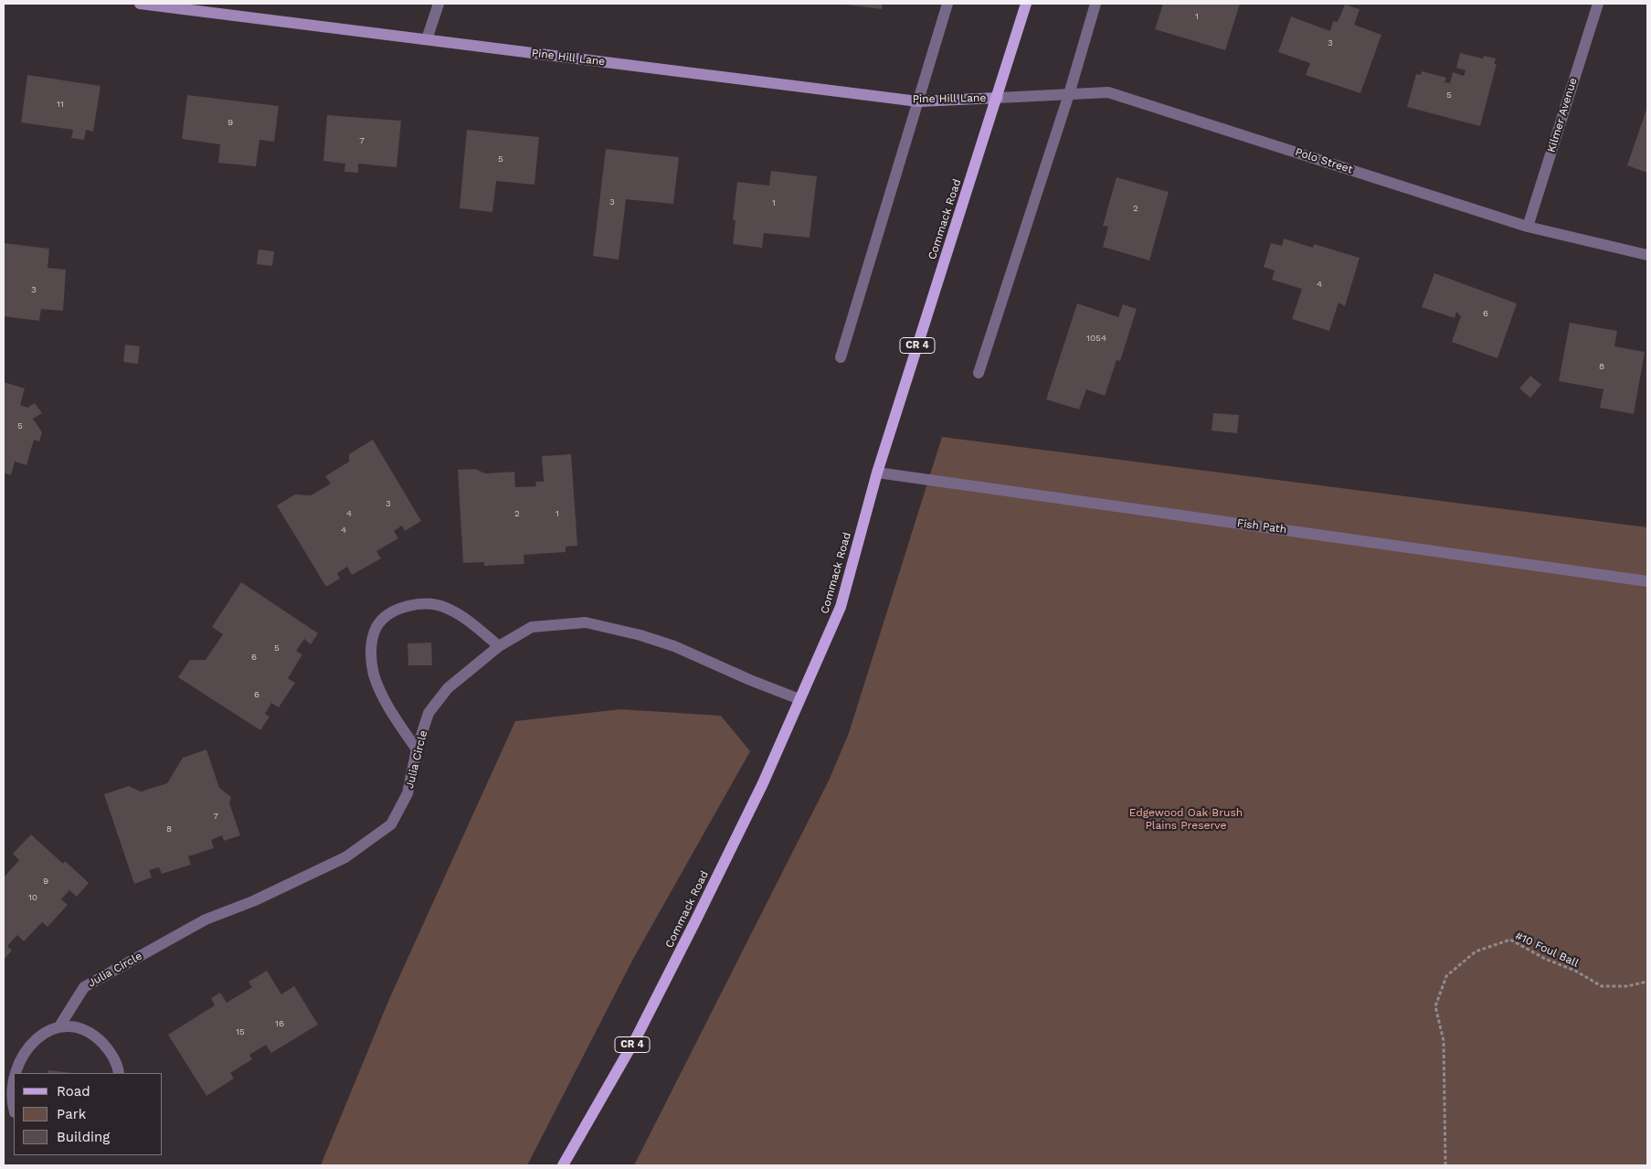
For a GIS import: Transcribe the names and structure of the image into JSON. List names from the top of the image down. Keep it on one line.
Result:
{"streets":{"main road":["Commack Road","CR 4"],"street":["Pine Hill Lane","Kilmer Avenue","Polo Street","Fish Path","Julia Circle"],"path":["#10 Foul Ball"]},"crossings":[["Pine Hill Lane","Polo Street"],["Pine Hill Lane","Commack Road"],["Kilmer Avenue","Polo Street"],["Polo Street","Commack Road"],["Commack Road","Fish Path"],["Commack Road","Julia Circle"]],"parks":["Edgewood Oak Brush Plains Preserve"],"house_numbers":["1","3","5","11","9","7","5","3","1","2","4","3","6","1054","8","5","3","4","2","1","4","5","6","6","7","8","9","10","16","15"],"legend":["Road","Park","Building"]}
